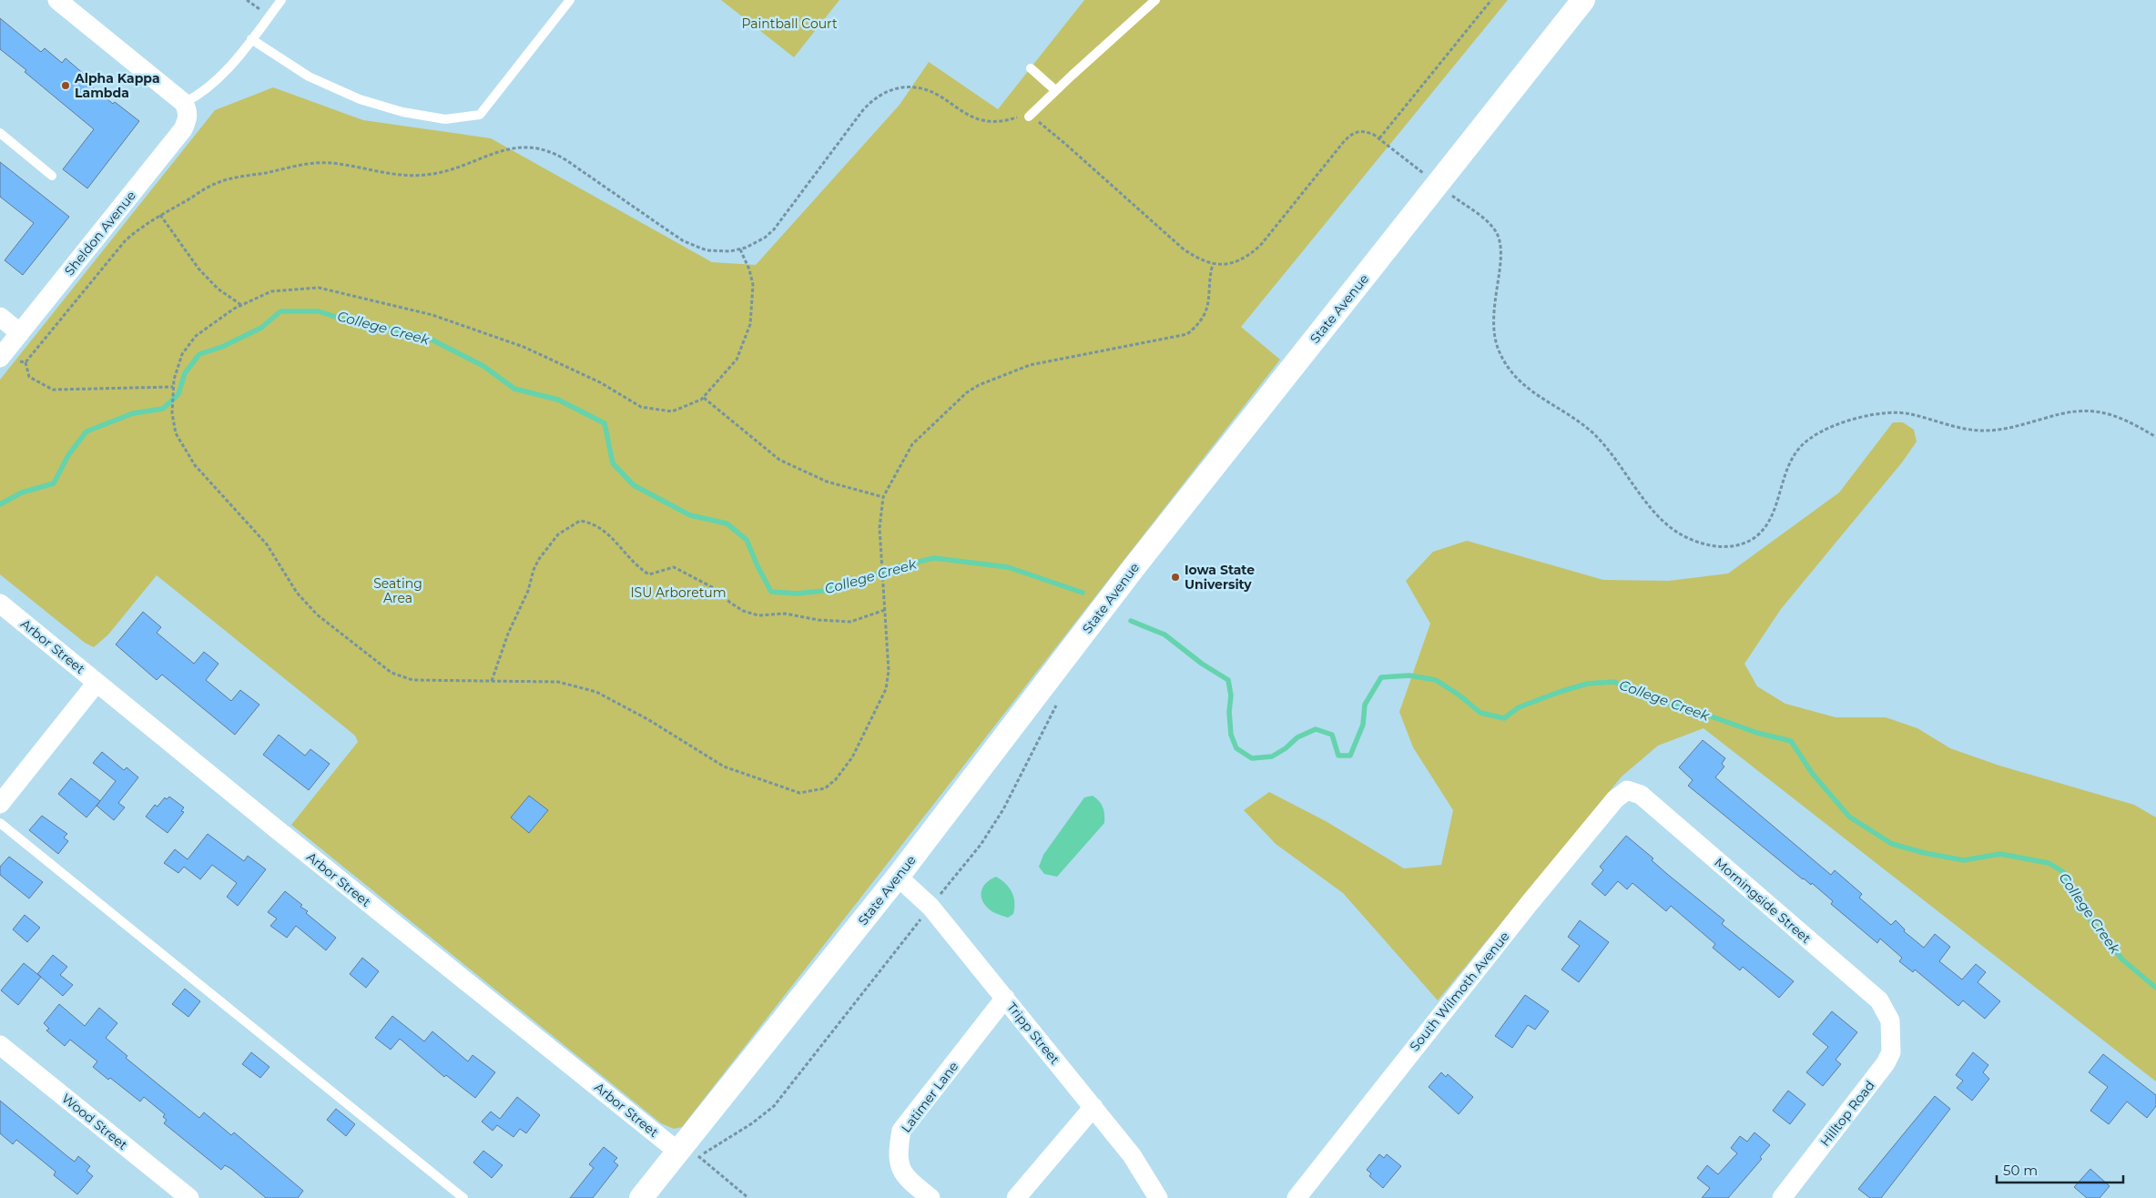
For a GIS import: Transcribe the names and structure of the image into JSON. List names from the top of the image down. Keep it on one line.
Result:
{"streets":{"street":["Sheldon Avenue","State Avenue","Arbor Street","Morningside Street","South Wilmoth Avenue","Tripp Street","Latimer Lane","Hilltop Road","Wood Street"]},"crossings":[["State Avenue","Arbor Street"],["State Avenue","Tripp Street"],["Morningside Street","South Wilmoth Avenue"],["Morningside Street","Hilltop Road"],["Tripp Street","Latimer Lane"]],"water":["College Creek"],"parks":["Paintball Court","Seating Area","ISU Arboretum"],"places":["Alpha Kappa Lambda","Iowa State University"],"scale_bar":"50 m"}
